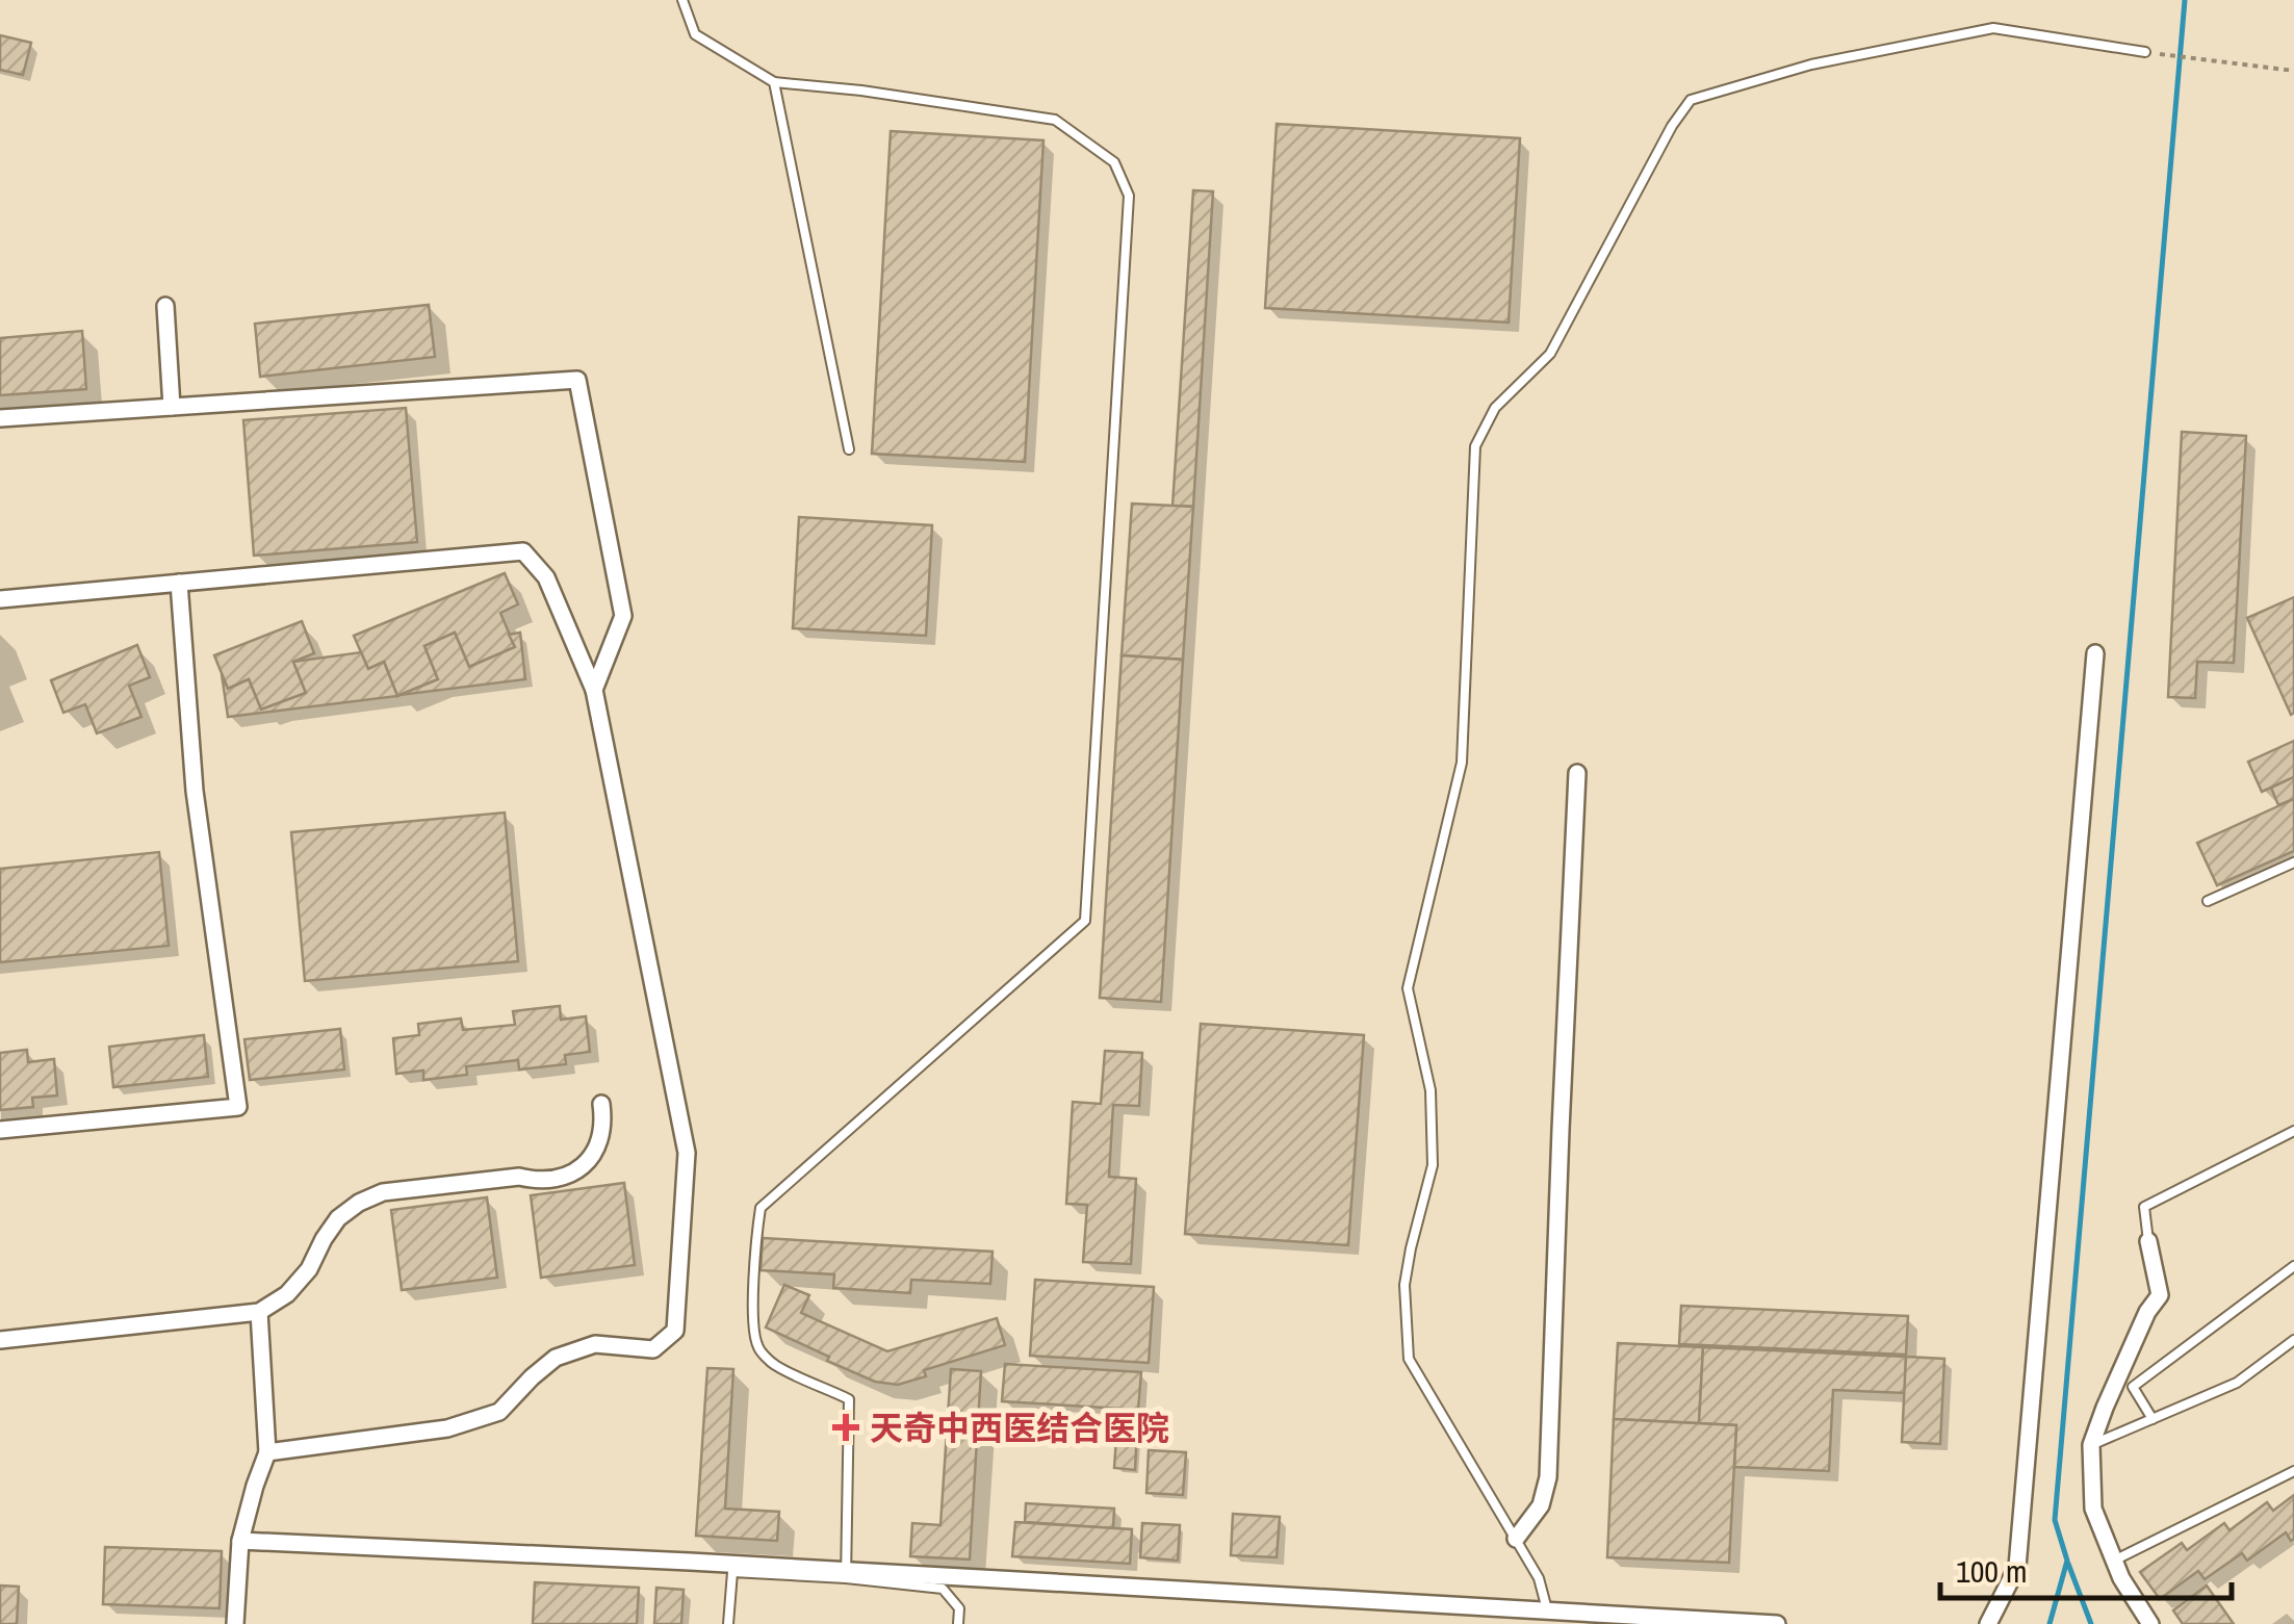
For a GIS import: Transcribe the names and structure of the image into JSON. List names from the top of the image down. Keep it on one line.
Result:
{"places":{"health":["天奇中西医结合医院"]},"scale_bar":"100 m"}
